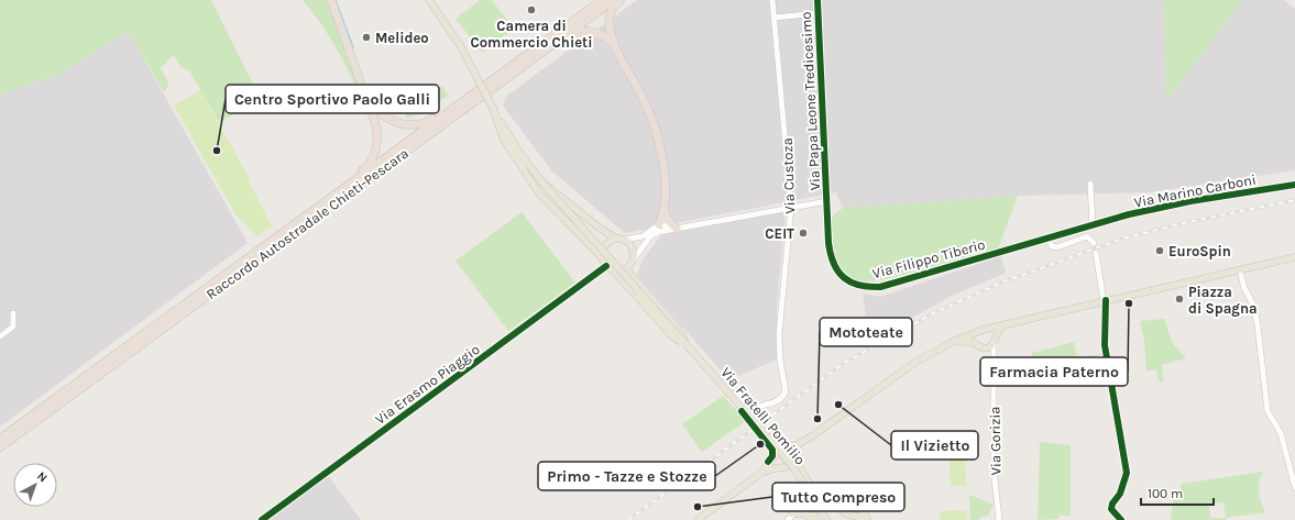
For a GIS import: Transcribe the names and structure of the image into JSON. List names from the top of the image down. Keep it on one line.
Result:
{"streets":{"highway":["Raccordo Autostradale Chieti-Pescara"],"main road":["Via Fratelli Pomilio"],"street":["Via Papa Leone Tredicesimo","Via Custoza","Via Marino Carboni","Via Filippo Tiberio","Via Erasmo Piaggio","Via Gorizia"]},"crossings":[["Via Papa Leone Tredicesimo","Via Filippo Tiberio"],["Via Custoza","Via Fratelli Pomilio"],["Via Marino Carboni","Via Filippo Tiberio"],["Via Erasmo Piaggio","Via Fratelli Pomilio"]],"places":["Camera di Commercio Chieti","Melideo","Centro Sportivo Paolo Galli","CEIT","EuroSpin","Piazza di Spagna","Farmacia Paterno","Il Vizietto","Mototeate","Primo - Tazze e Stozze","Tutto Compreso"],"scale_bar":"100 m","north":"top right"}
